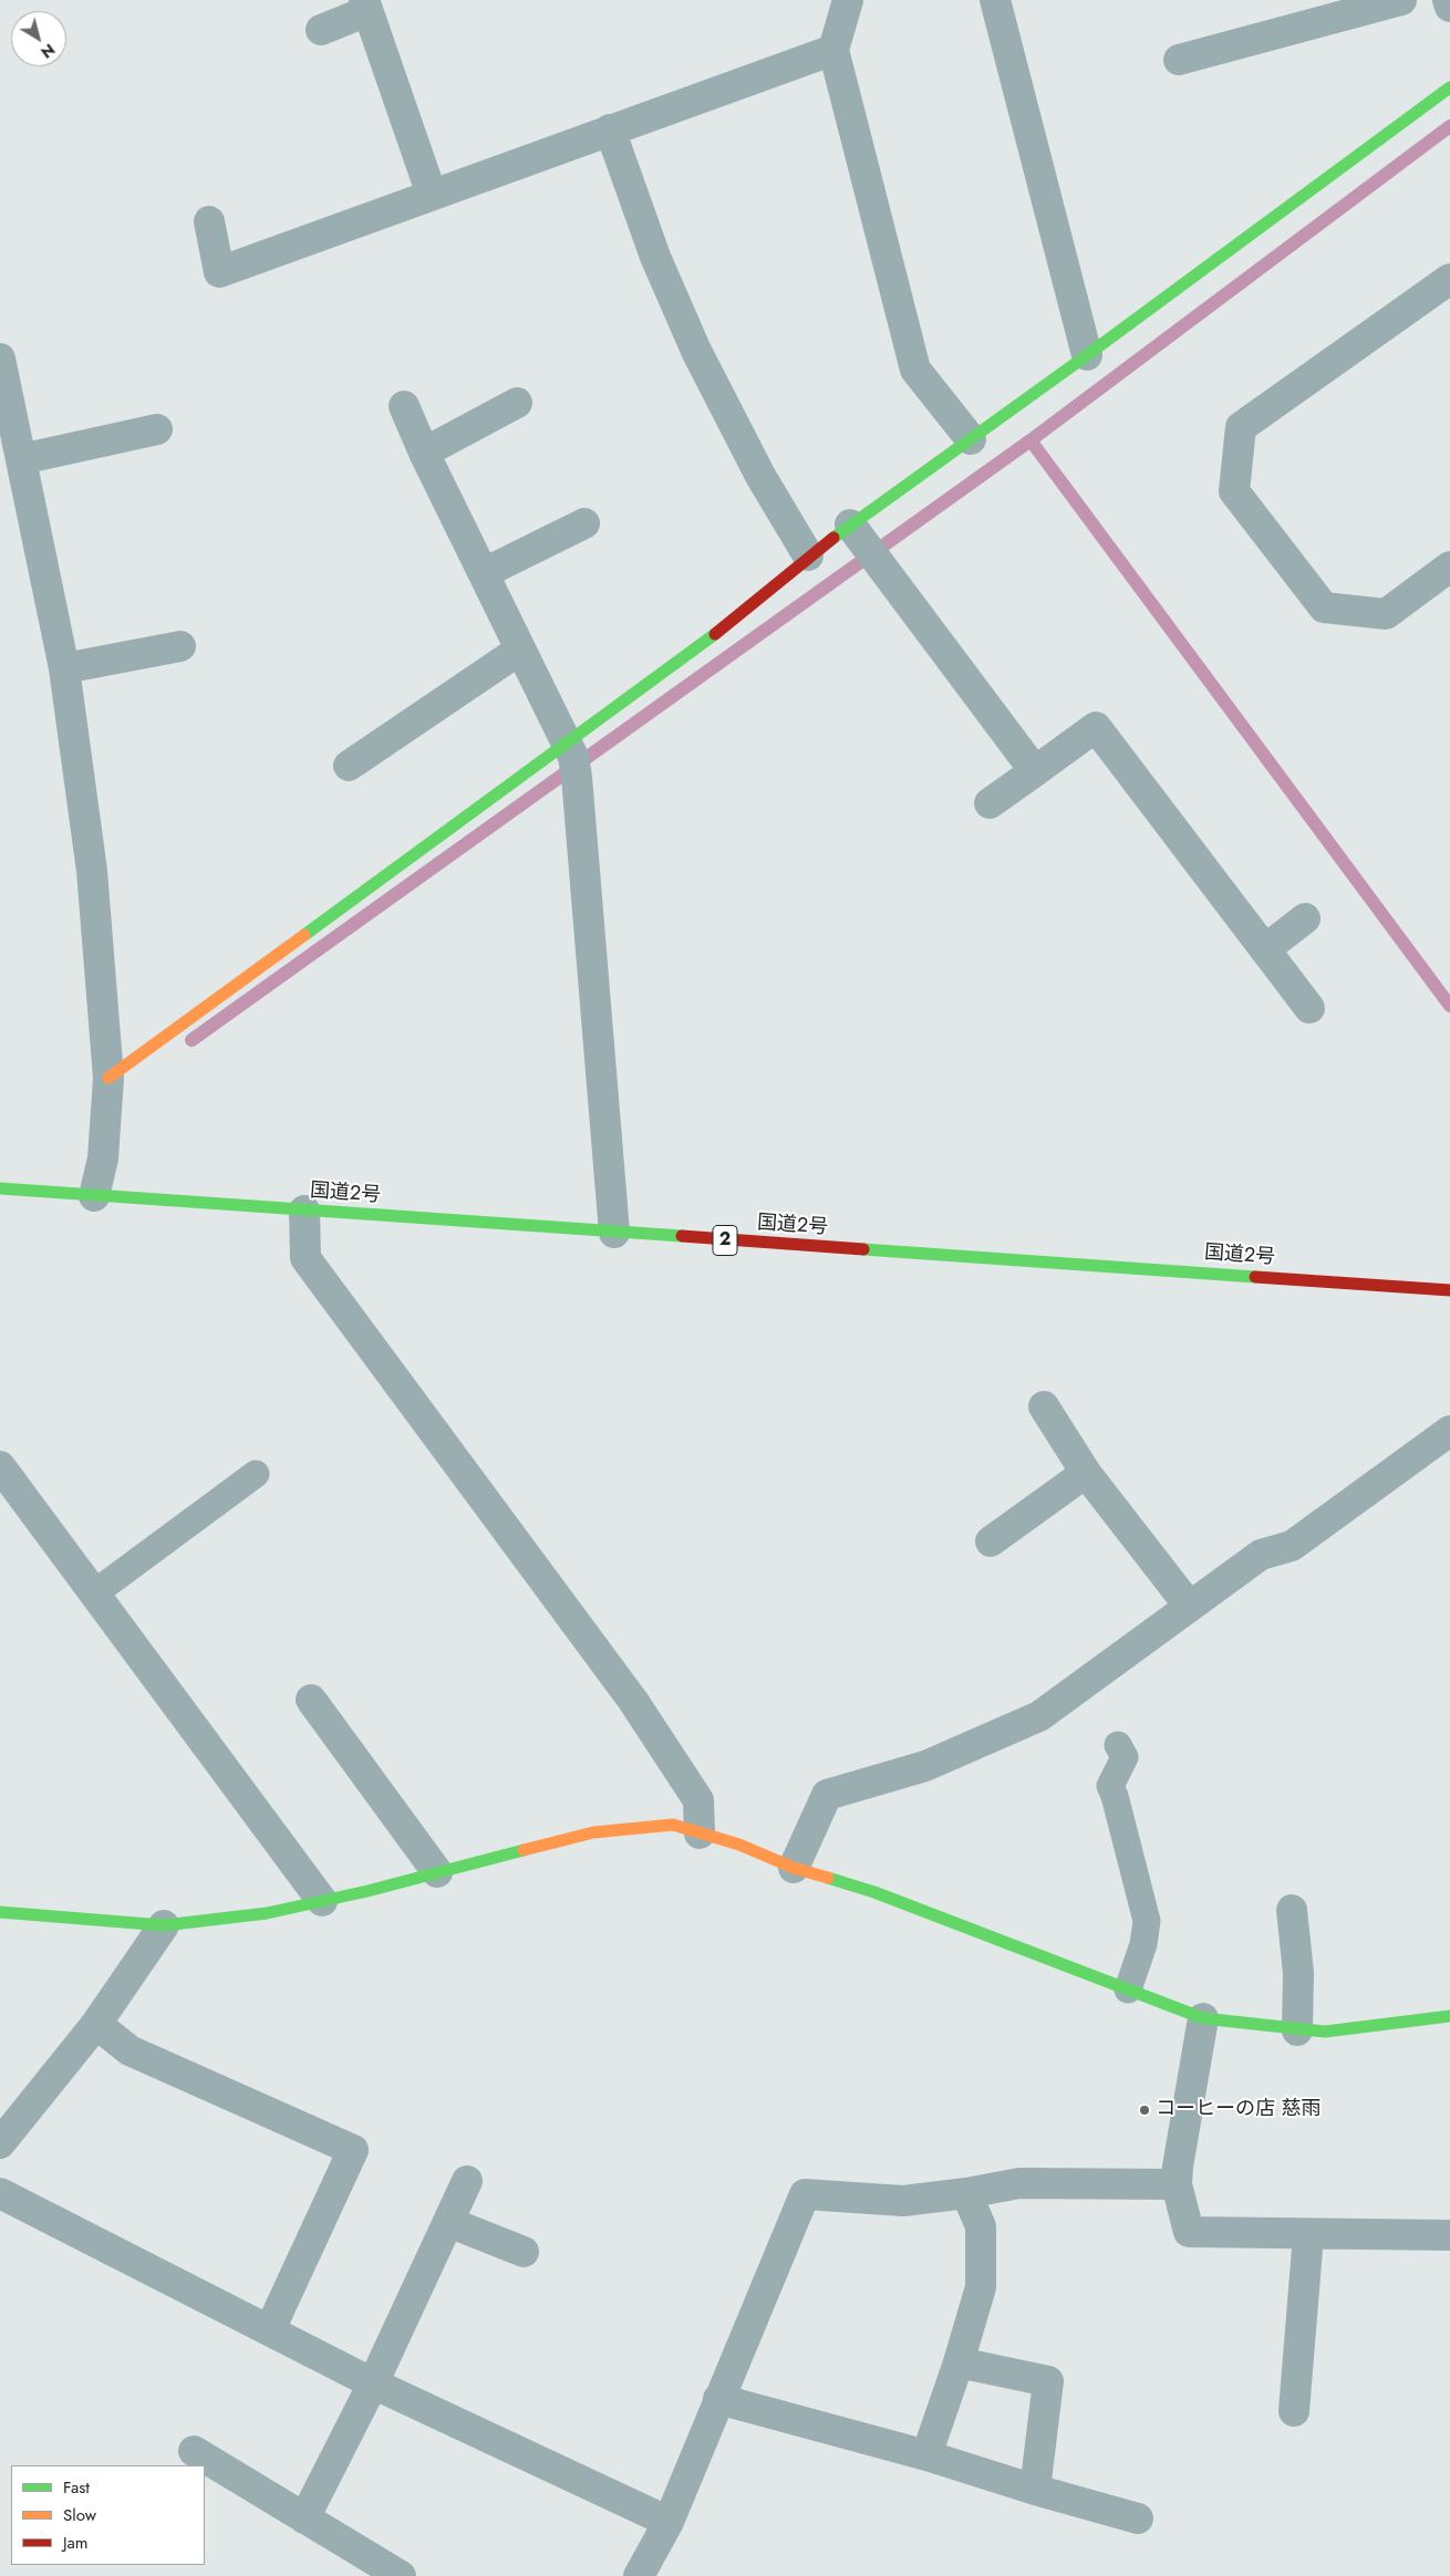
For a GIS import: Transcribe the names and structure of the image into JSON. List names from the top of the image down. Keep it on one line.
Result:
{"streets":{"main road":["国道2号","2"]},"places":["コーヒーの店 慈雨"],"legend":["Fast","Slow","Jam"],"north":"bottom right"}
